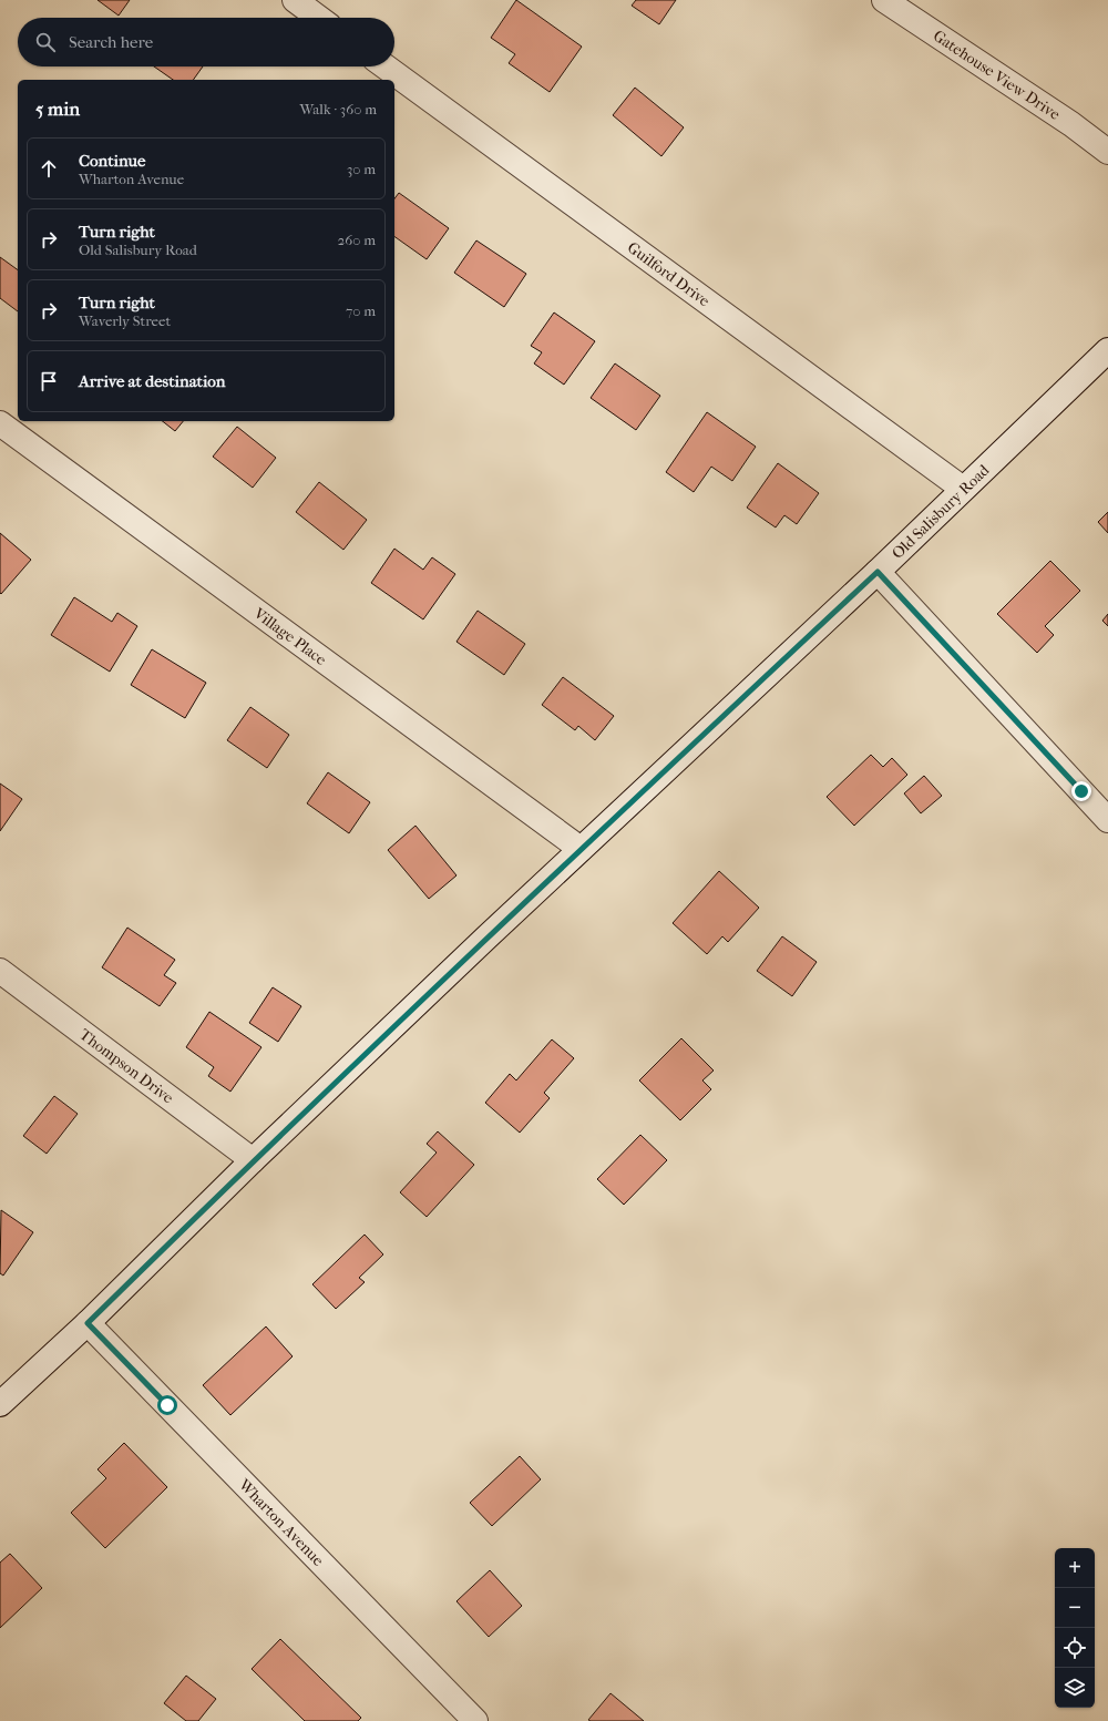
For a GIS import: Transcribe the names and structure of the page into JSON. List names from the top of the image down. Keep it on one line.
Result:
{"streets":{"street":["Gatehouse View Drive","Guilford Drive","Old Salisbury Road","Village Place","Thompson Drive","Wharton Avenue"]},"crossings":[["Guilford Drive","Old Salisbury Road"],["Old Salisbury Road","Village Place"],["Old Salisbury Road","Thompson Drive"],["Old Salisbury Road","Wharton Avenue"]],"page":{"search":"Search here","heading":["5 min","Walk · 360 m"],"list":[["Continue","Wharton Avenue","30 m"],["Turn right","Old Salisbury Road","260 m"],["Turn right","Waverly Street","70 m"],"Arrive at destination"],"map_buttons":["+","−"]}}
